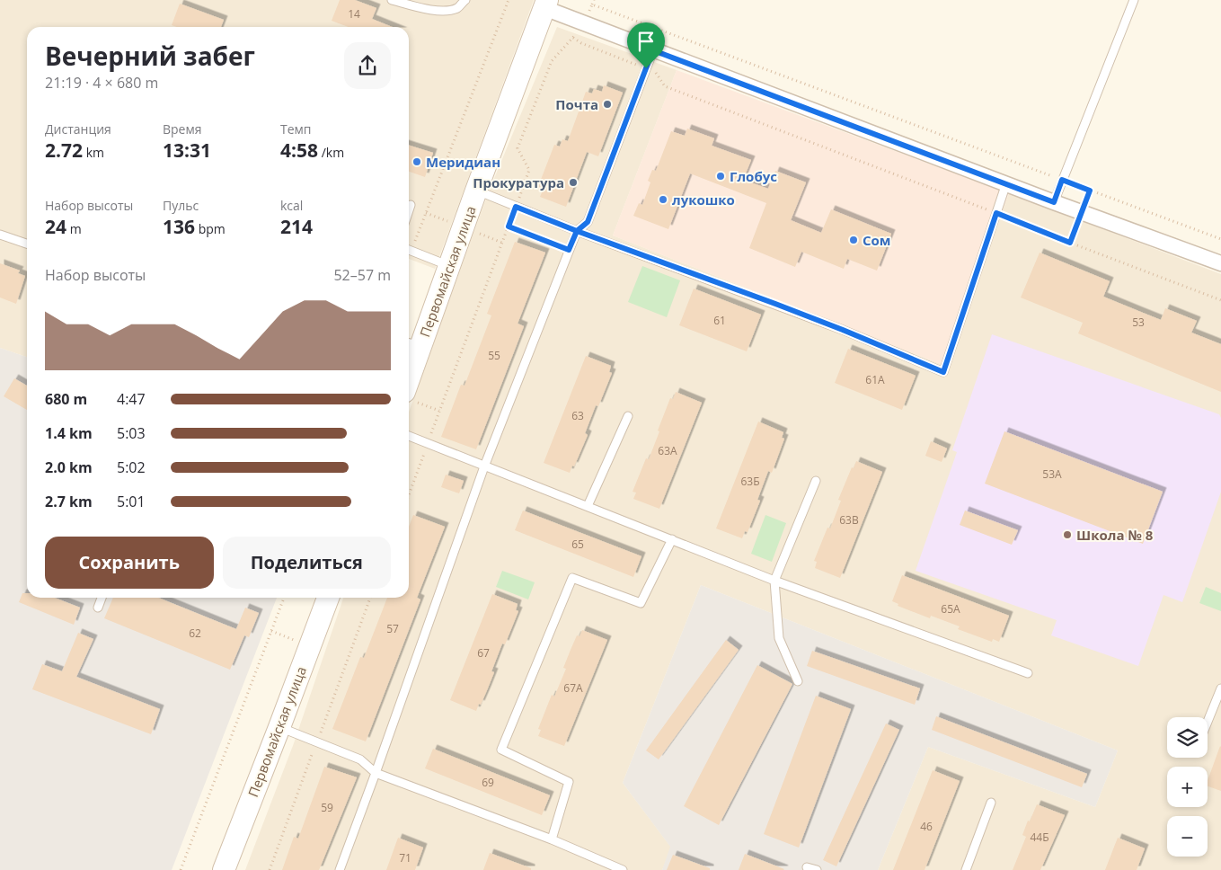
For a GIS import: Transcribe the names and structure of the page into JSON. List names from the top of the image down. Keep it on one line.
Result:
{"streets":{"main road":["Первомайская улица"]},"places":["Почта","Меридиан","Глобус","Прокуратура","лукошко","Сом","Школа № 8"],"house_numbers":["14","61","53","55","61А","63","63А","53А","63Б","63В","65","65А","57","62","67","67А","69","59","46","44Б","71"],"page":{"heading":["Вечерний забег","21:19 · 4 × 680 m"],"stats":[["Дистанция","2.72 km"],["Время","13:31"],["Темп","4:58 /km"],["Набор высоты","24 m"],["Пульс","136 bpm"],["kcal","214"]],"chart":["Набор высоты","52–57 m"],"list":[{"name":"680 m","note":"4:47"},{"name":"1.4 km","note":"5:03"},{"name":"2.0 km","note":"5:02"},{"name":"2.7 km","note":"5:01"}],"buttons":["Сохранить","Поделиться"],"map_buttons":["+","−"]}}
